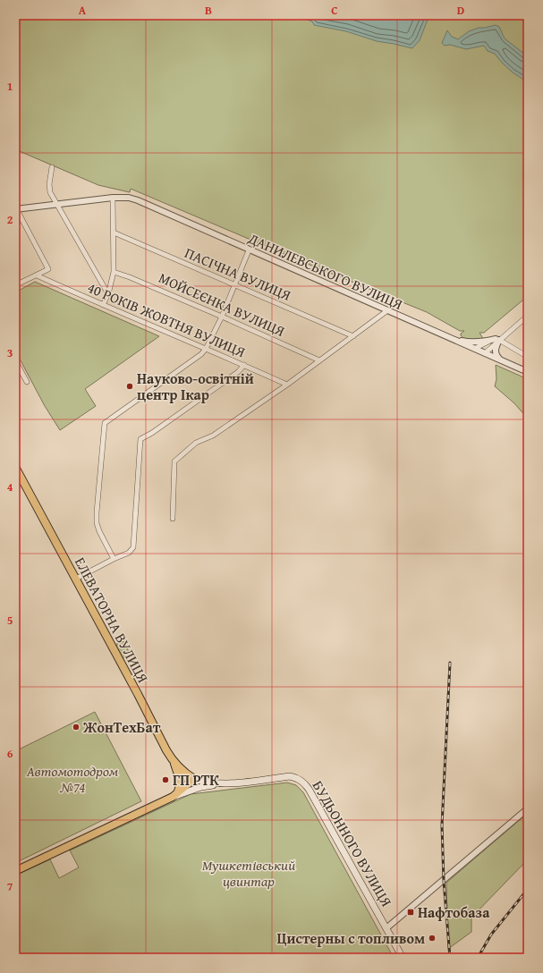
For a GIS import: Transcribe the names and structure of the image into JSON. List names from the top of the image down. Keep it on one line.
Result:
{"streets":{"main road":["ЕЛЕВАТОРНА ВУЛИЦЯ","БУДЬОННОГО ВУЛИЦЯ"],"street":["ДАНИЛЕВСЬКОГО ВУЛИЦЯ","ПАСІЧНА ВУЛИЦЯ","МОЙСЕЄНКА ВУЛИЦЯ","40 РОКІВ ЖОВТНЯ ВУЛИЦЯ"]},"crossings":[["ЕЛЕВАТОРНА ВУЛИЦЯ","БУДЬОННОГО ВУЛИЦЯ"]],"parks":["Автомотодром №74","Мушкетівський цвинтар"],"places":{"other":["Науково-освітній центр Ікар","ЖонТехБат","ГП РТК","Цистерны с топливом"],"transit":["Нафтобаза"]},"grid":{"columns":["A","B","C","D"],"rows":["1","2","3","4","5","6","7"]}}
